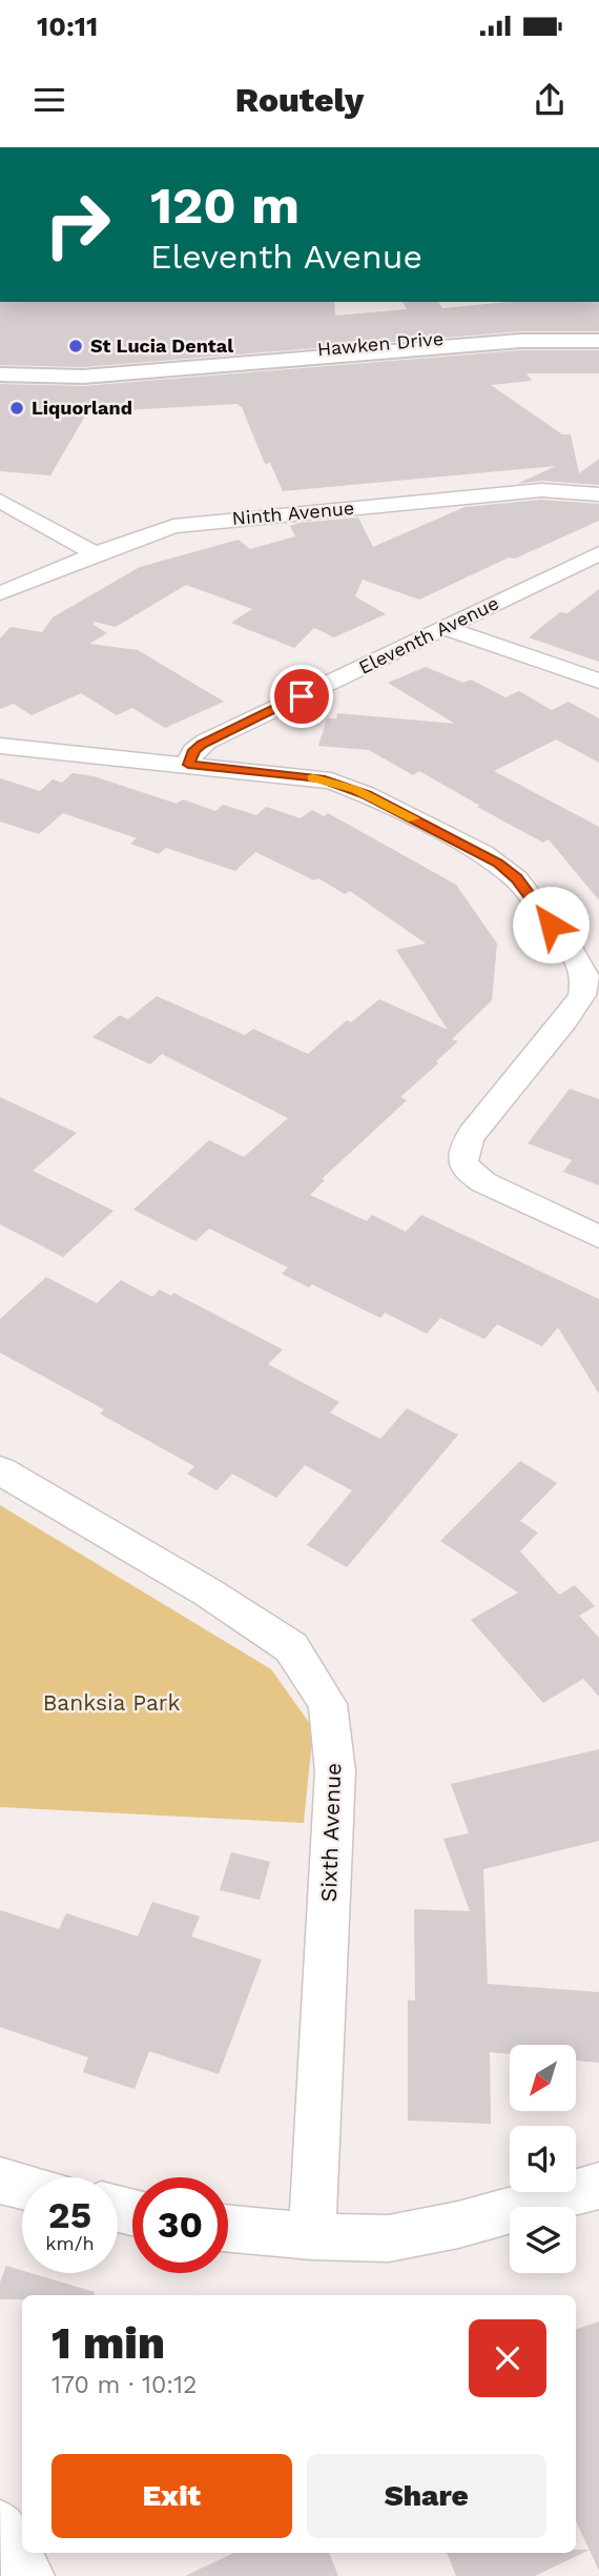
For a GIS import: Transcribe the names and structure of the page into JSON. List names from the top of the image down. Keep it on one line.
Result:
{"streets":{"main road":["Hawken Drive"],"street":["Ninth Avenue","Eleventh Avenue","Sixth Avenue"]},"parks":["Banksia Park"],"places":["St Lucia Dental","Liquorland"],"north":"bottom left","page":{"status":"10:11","header":"Routely","turn":["120 m","Eleventh Avenue"],"speed":"25 km/h","limit":"30","heading":["1 min","170 m · 10:12"],"buttons":["Exit","Share"]}}
